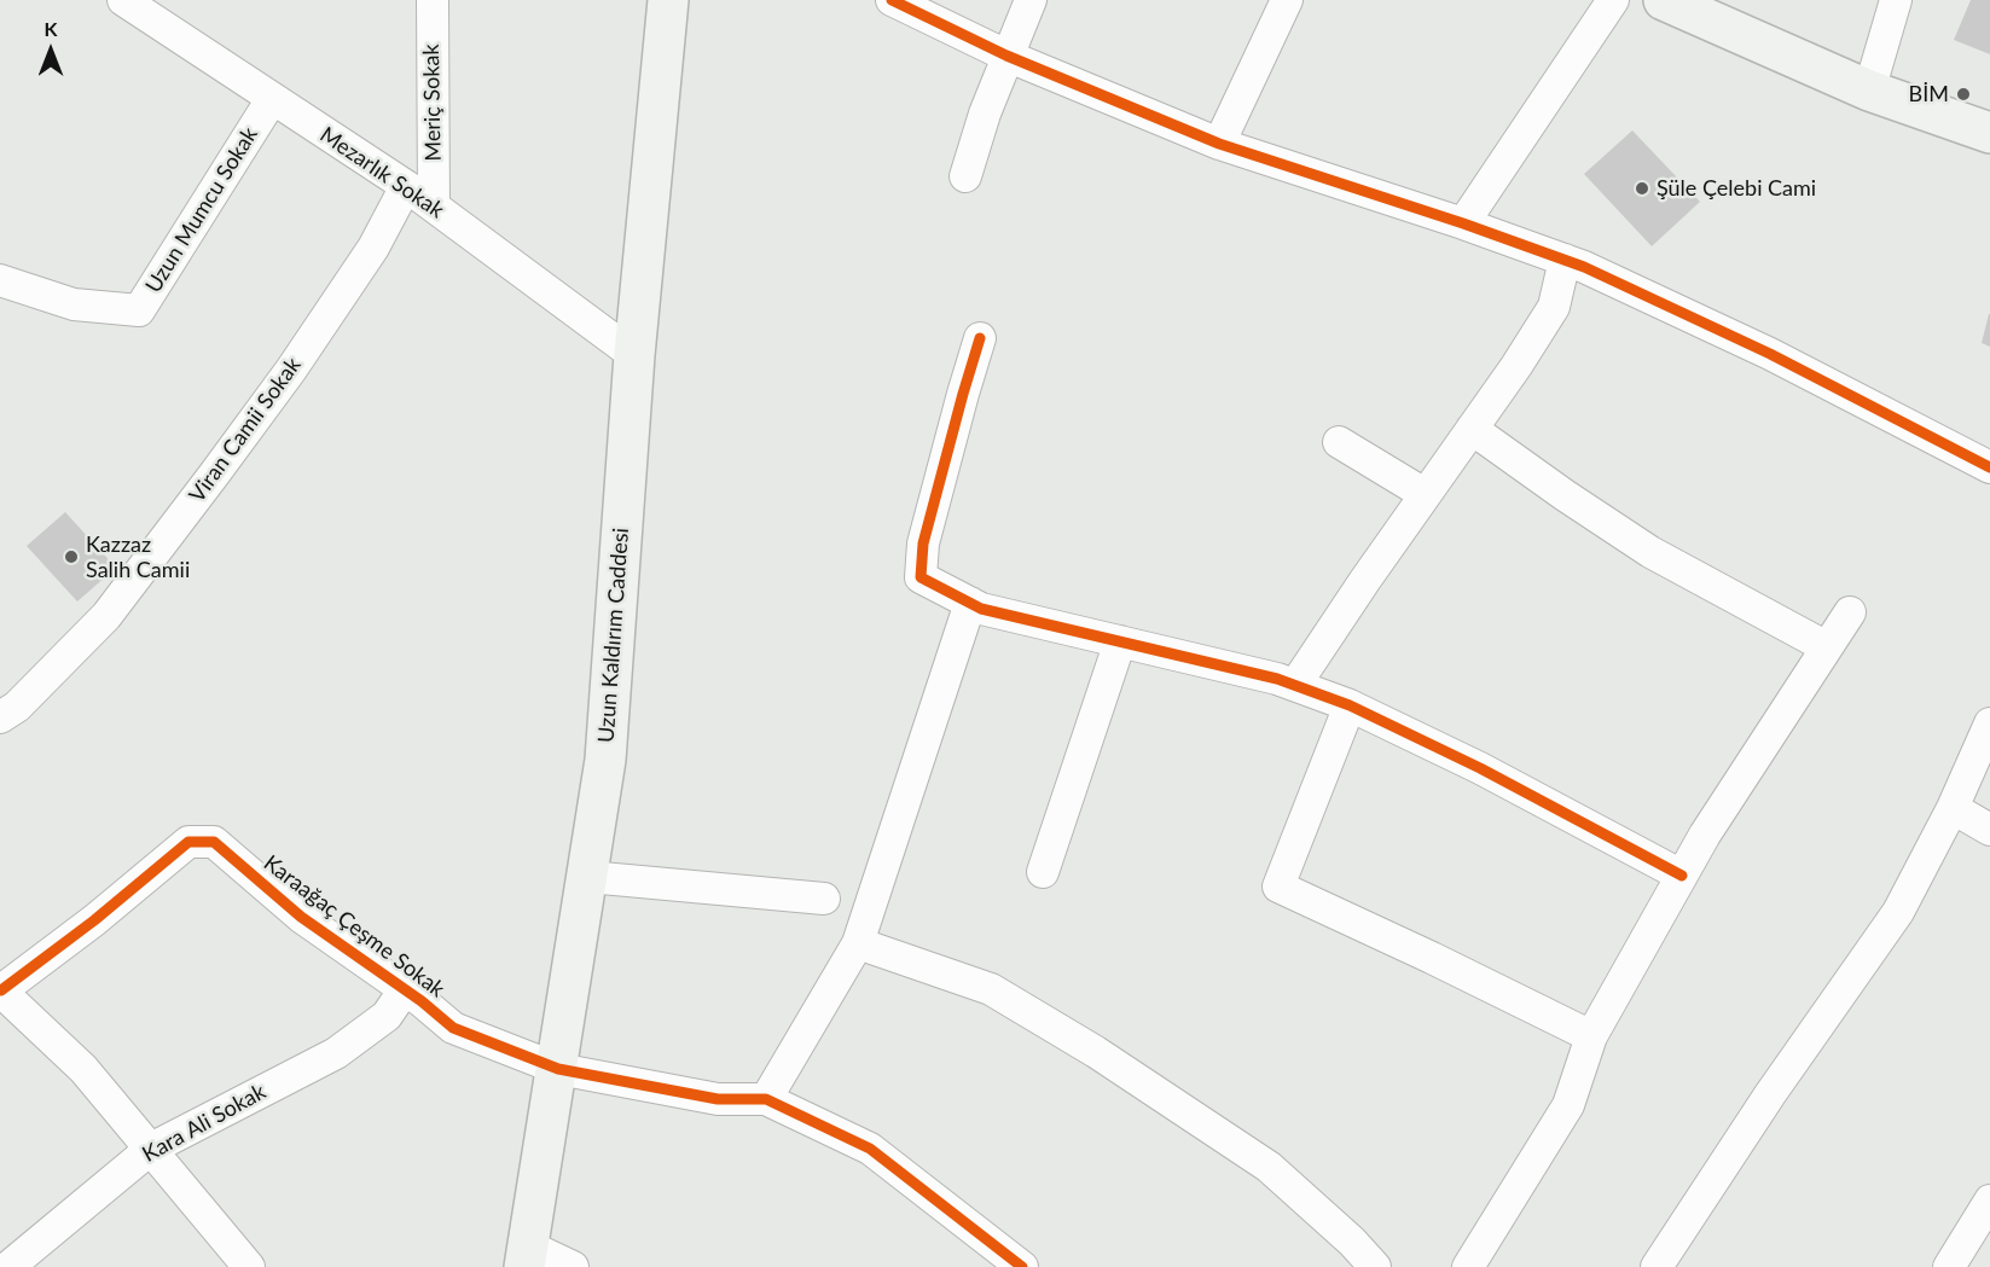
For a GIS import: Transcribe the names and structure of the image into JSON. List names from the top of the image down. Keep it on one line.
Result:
{"streets":{"main road":["Uzun Kaldırım Caddesi"],"street":["Meriç Sokak","Mezarlık Sokak","Uzun Mumcu Sokak","Viran Camii Sokak","Karaağaç Çeşme Sokak","Kara Ali Sokak"]},"crossings":[["Meriç Sokak","Mezarlık Sokak"],["Mezarlık Sokak","Uzun Mumcu Sokak"],["Mezarlık Sokak","Viran Camii Sokak"],["Mezarlık Sokak","Uzun Kaldırım Caddesi"],["Uzun Kaldırım Caddesi","Karaağaç Çeşme Sokak"],["Karaağaç Çeşme Sokak","Kara Ali Sokak"]],"places":["BİM","Şüle Çelebi Cami","Kazzaz Salih Camii"],"north":"top"}
